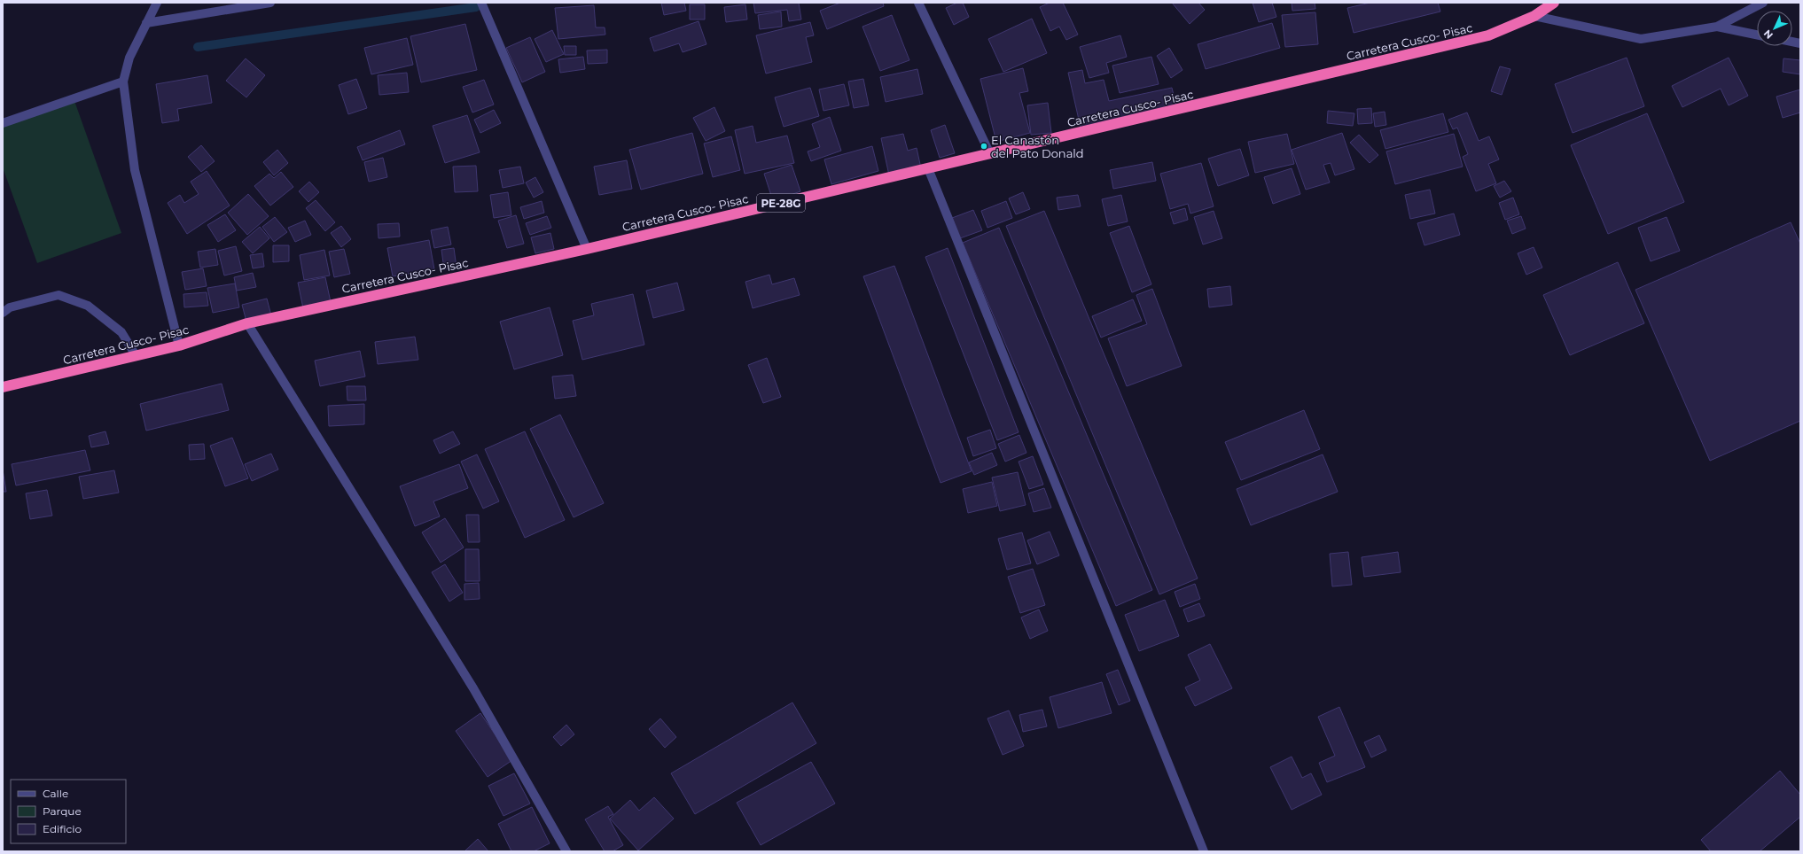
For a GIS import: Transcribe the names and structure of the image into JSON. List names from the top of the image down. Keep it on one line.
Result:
{"streets":{"highway":["Carretera Cusco- Pisac","PE-28G"]},"places":["El Canastón del Pato Donald"],"legend":["Calle","Parque","Edificio"],"north":"bottom left"}
